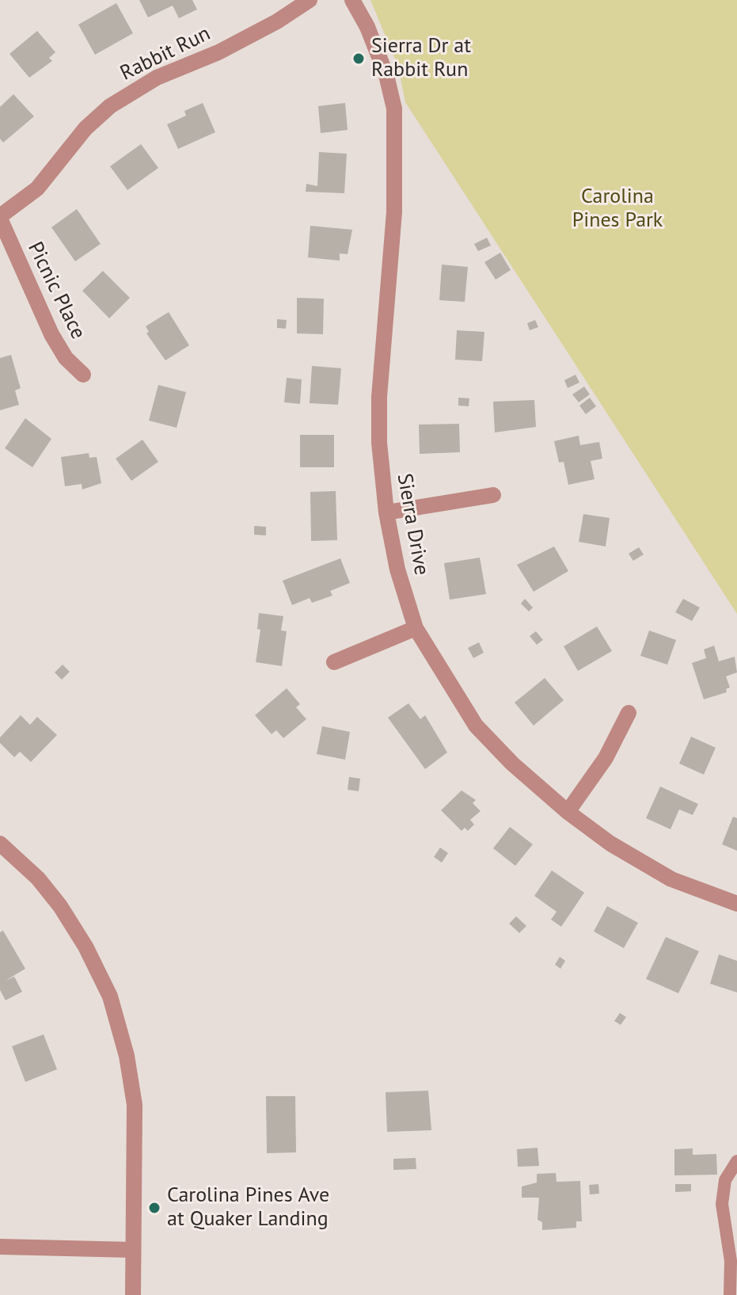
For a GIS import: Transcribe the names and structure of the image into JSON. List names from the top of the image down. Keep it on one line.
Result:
{"streets":{"street":["Rabbit Run","Picnic Place","Sierra Drive"]},"crossings":[["Rabbit Run","Picnic Place"]],"parks":["Carolina Pines Park"],"places":["Sierra Dr at Rabbit Run","Carolina Pines Ave at Quaker Landing"]}
